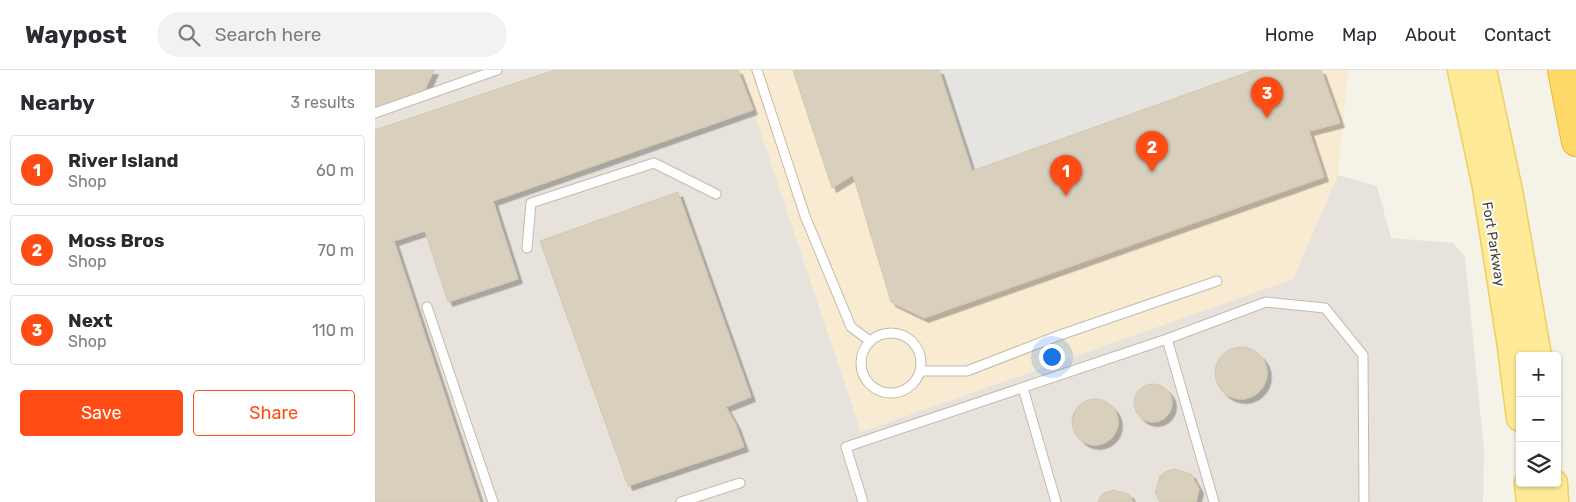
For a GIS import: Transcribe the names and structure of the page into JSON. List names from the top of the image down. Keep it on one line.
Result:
{"streets":{"main road":["Fort Parkway"]},"page":{"header":"Waypost","search":"Search here","nav":["Home","Map","About","Contact"],"heading":["Nearby","3 results"],"pins":["3","2","1"],"list":[{"mark":"1","name":"River Island","note":"Shop","value":"60 m"},{"mark":"2","name":"Moss Bros","note":"Shop","value":"70 m"},{"mark":"3","name":"Next","note":"Shop","value":"110 m"}],"map_buttons":["+","−"],"buttons":["Save","Share"]}}
